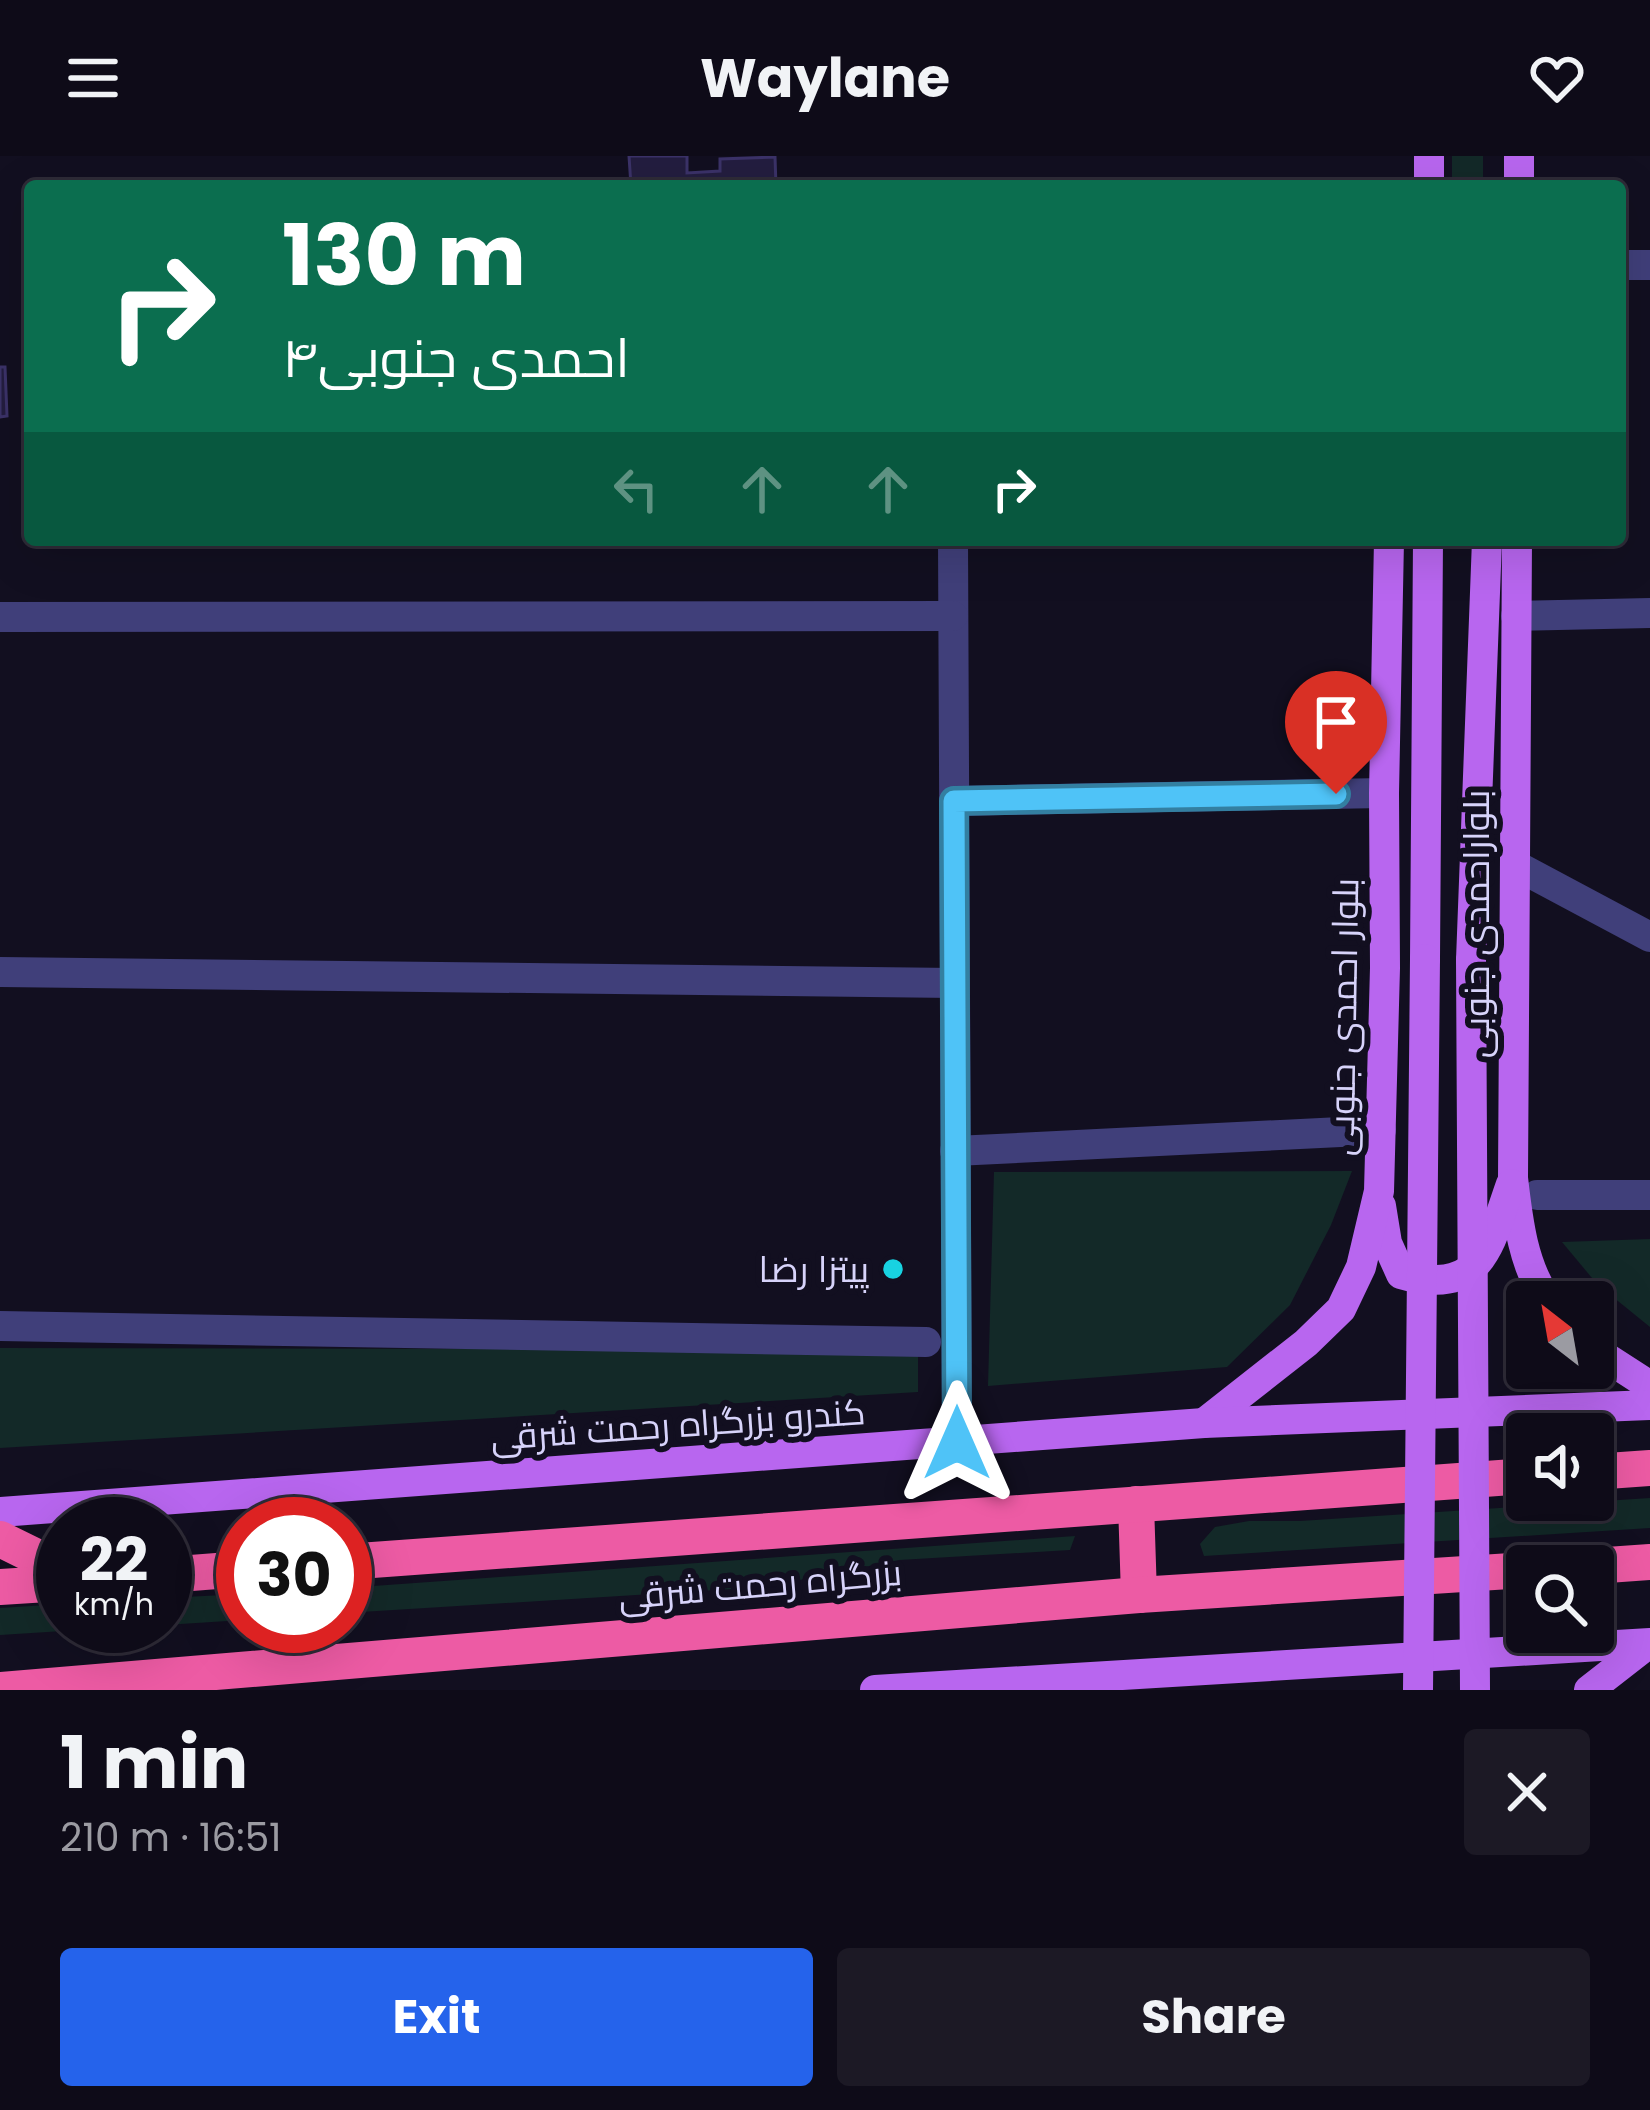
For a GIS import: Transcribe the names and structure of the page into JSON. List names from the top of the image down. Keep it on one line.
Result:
{"streets":{"highway":["بزرگراه رحمت شرقی"],"main road":["بلواراحمدی جنوبی","بلوار احمدی جنوبی","کندرو بزرگراه رحمت شرقی"]},"crossings":[["بلوار احمدی جنوبی","کندرو بزرگراه رحمت شرقی"]],"places":["پیتزا رضا"],"north":"top left","page":{"header":"Waylane","turn":["130 m","احمدی جنوبی۴"],"speed":"22 km/h","limit":"30","heading":["1 min","210 m · 16:51"],"buttons":["Exit","Share"]}}
